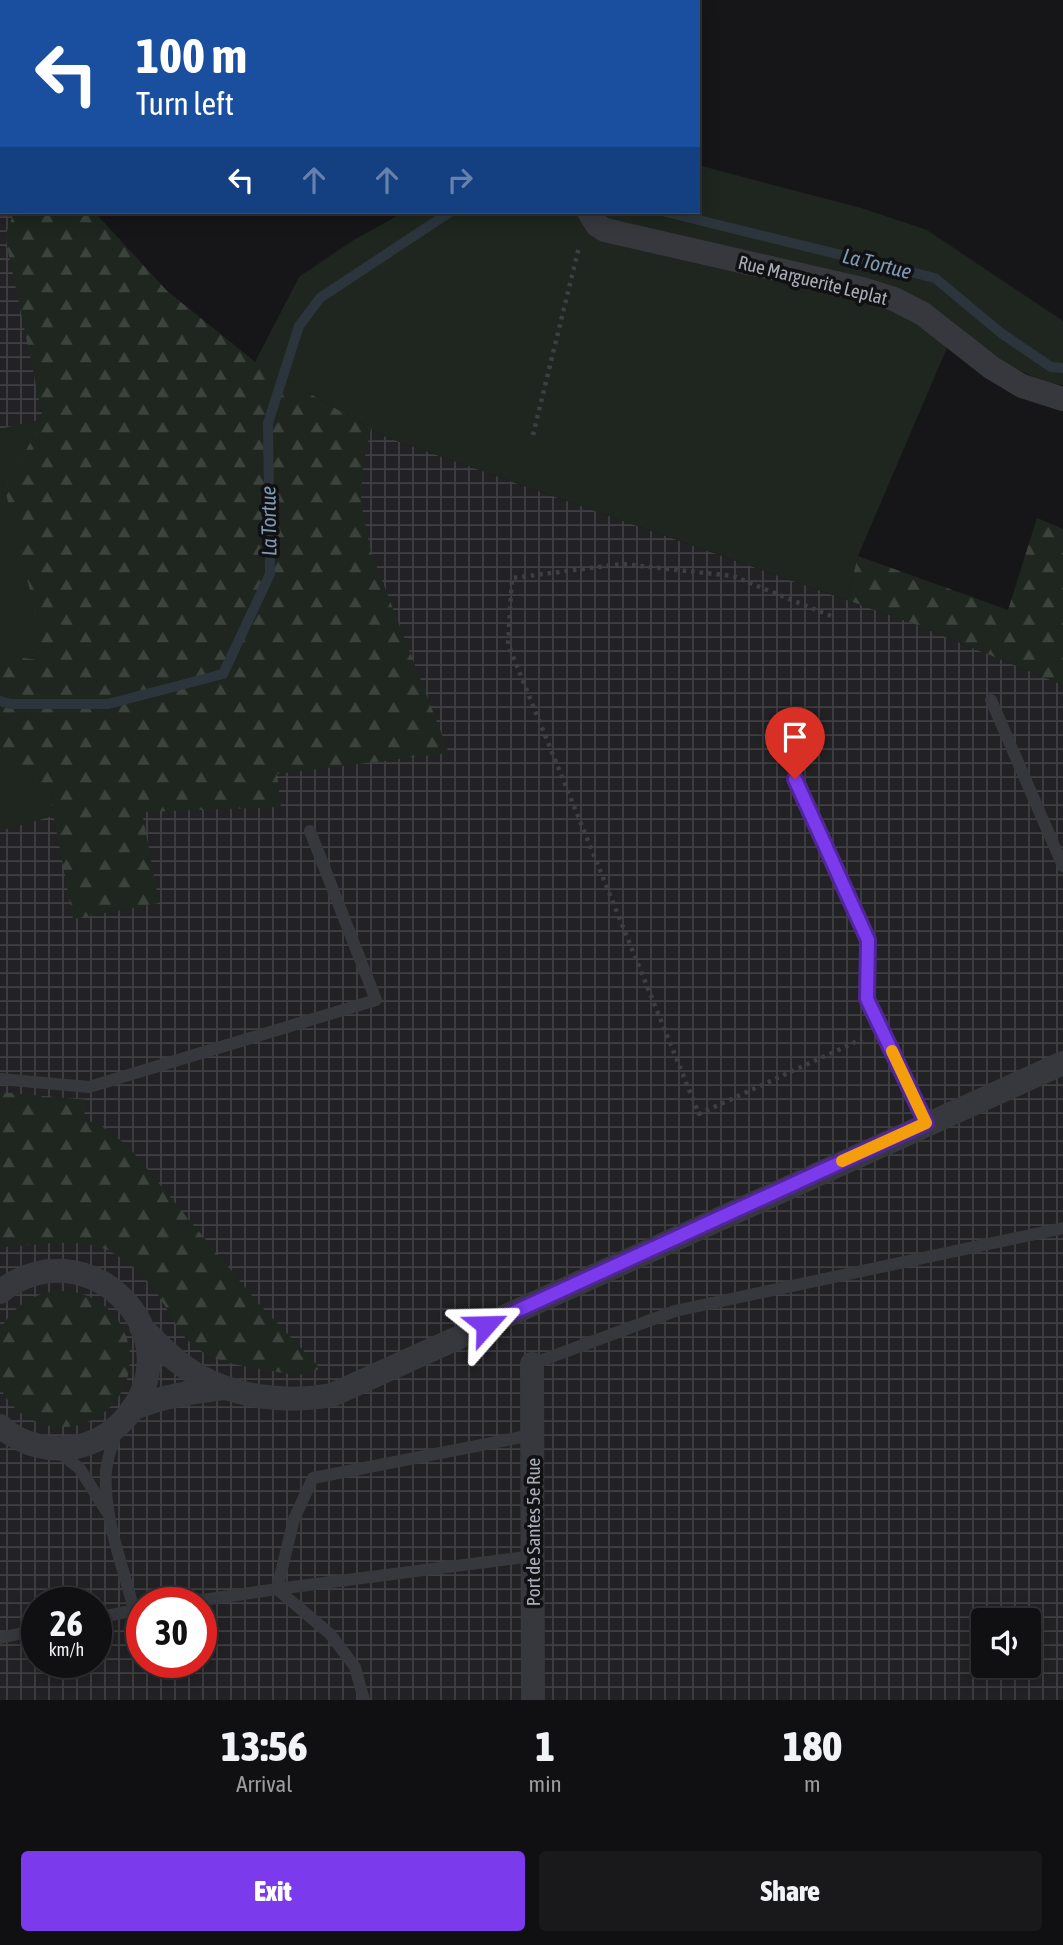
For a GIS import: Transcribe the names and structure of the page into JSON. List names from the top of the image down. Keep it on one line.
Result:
{"streets":{"street":["Rue Marguerite Leplat","Port de Santes 5e Rue"]},"water":["La Tortue"],"page":{"turn":["100 m","Turn left"],"speed":"26 km/h","limit":"30","eta":["13:56","Arrival","1","min","180","m"],"buttons":["Exit","Share"]}}
